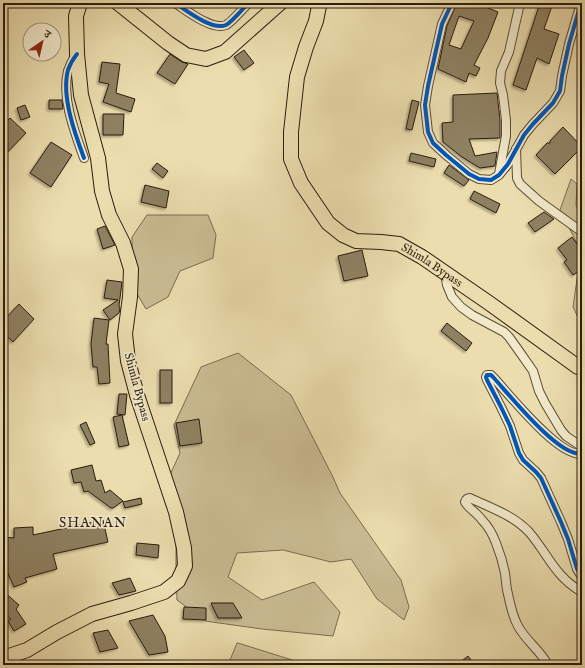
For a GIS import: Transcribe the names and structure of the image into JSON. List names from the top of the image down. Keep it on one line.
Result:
{"streets":{"highway":["Shimla Bypass"]},"districts":["SHANAN"],"north":"top right"}
